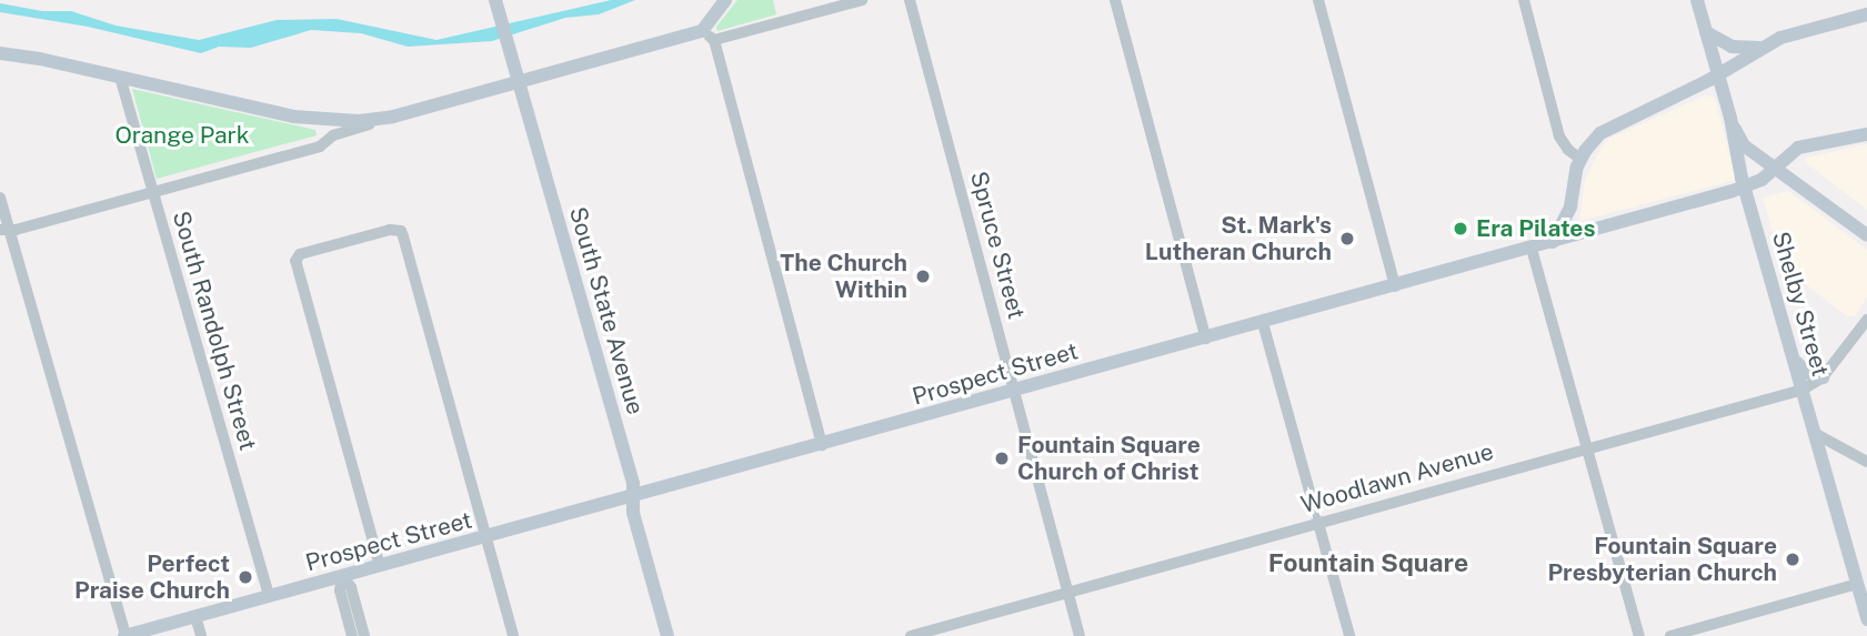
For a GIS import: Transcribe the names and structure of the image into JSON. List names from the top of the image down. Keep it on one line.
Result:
{"streets":{"main road":["Shelby Street","South State Avenue","Prospect Street"],"street":["Spruce Street","South Randolph Street","Woodlawn Avenue"]},"crossings":[["Spruce Street","Prospect Street"],["Spruce Street","Woodlawn Avenue"],["Shelby Street","Prospect Street"],["Shelby Street","Woodlawn Avenue"],["South State Avenue","Prospect Street"],["South Randolph Street","Prospect Street"]],"districts":["Fountain Square"],"parks":["Orange Park"],"places":["Era Pilates","St. Mark's Lutheran Church","The Church Within","Fountain Square Church of Christ","Fountain Square Presbyterian Church","Perfect Praise Church"]}
